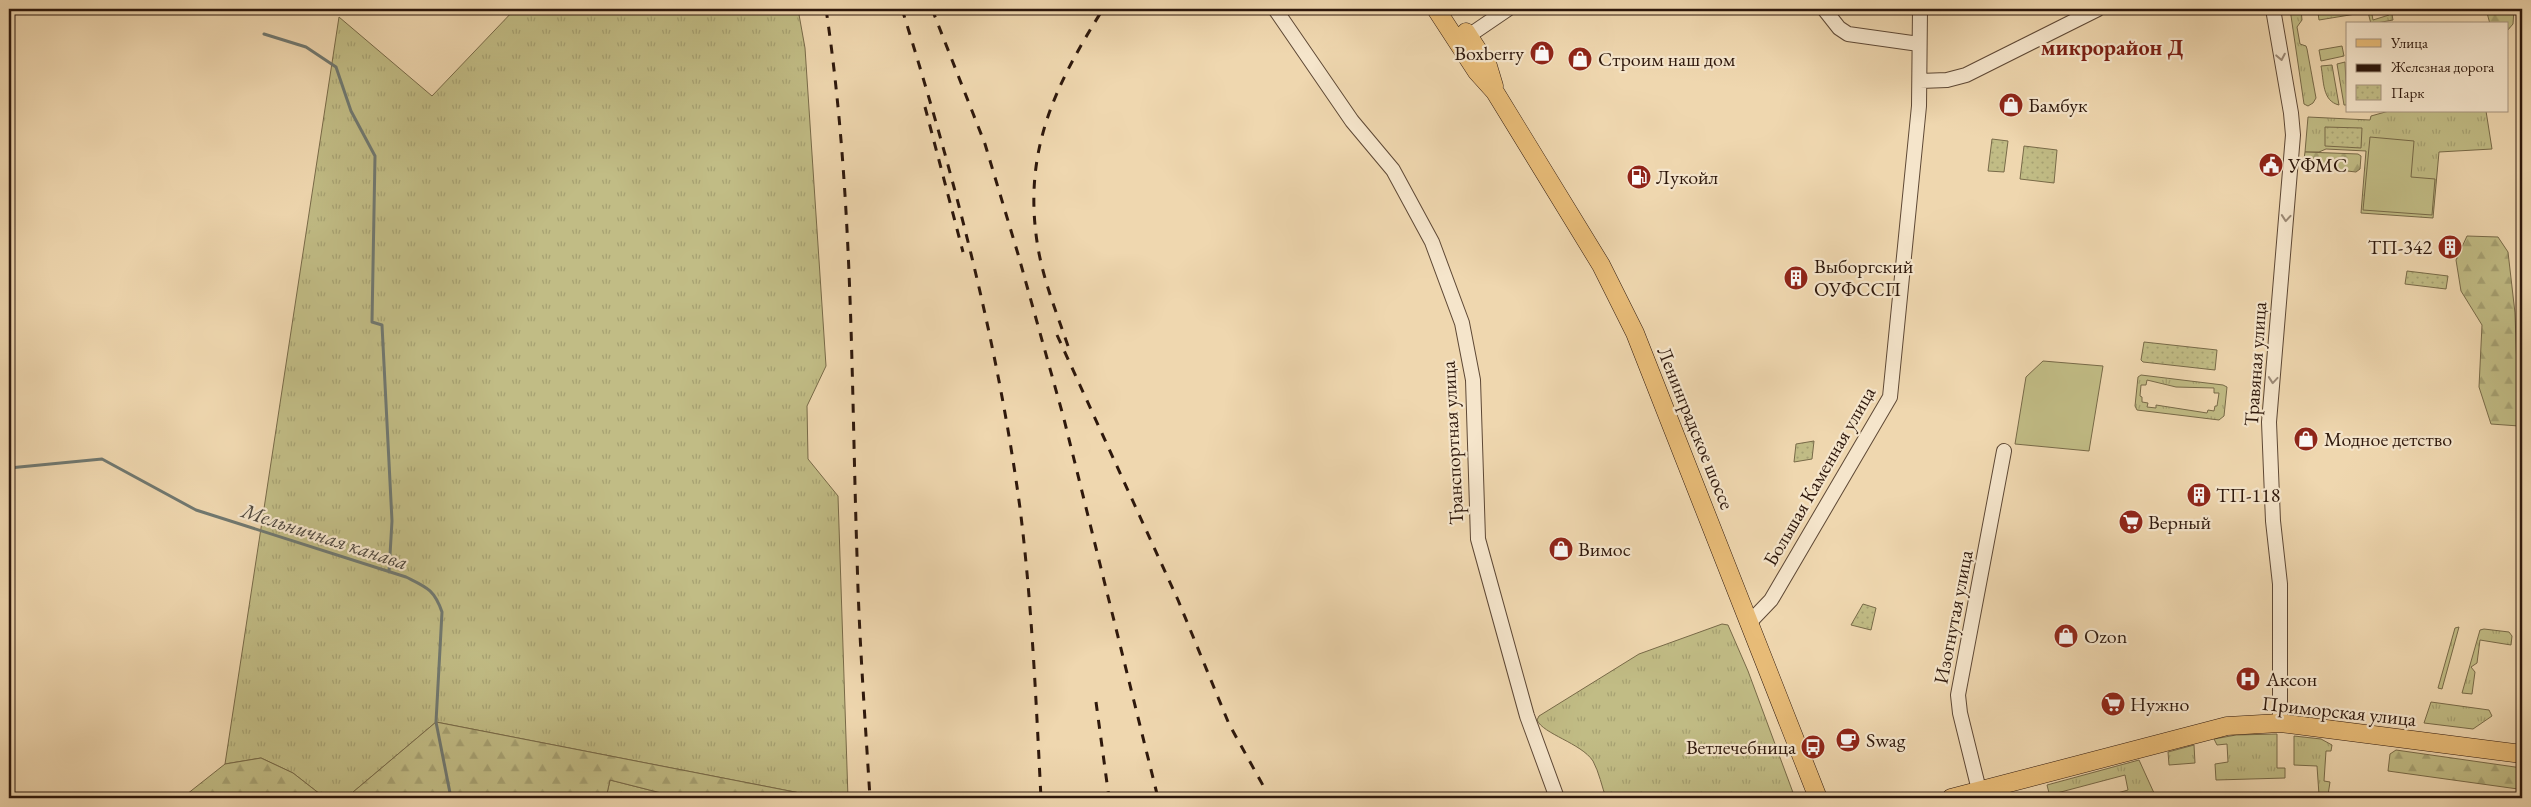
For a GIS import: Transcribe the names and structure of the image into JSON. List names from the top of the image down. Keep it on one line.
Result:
{"streets":{"main road":["Ленинградское шоссе","Приморская улица"],"street":["Травяная улица","Транспортная улица","Большая Каменная улица","Изогнутая улица"]},"crossings":[["Травяная улица","Приморская улица"],["Ленинградское шоссе","Большая Каменная улица"],["Изогнутая улица","Приморская улица"]],"one_way":["Травяная улица"],"districts":["микрорайон Д"],"water":["Мельничная канава"],"places":{"shop":["Boxberry","Строим наш дом","Бамбук","Модное детство","Вимос","Ozon"],"public building":["УФМС"],"fuel station":["Лукойл"],"building":["ТП-342","Выборгский ОУФССП","ТП-118"],"supermarket":["Верный","Нужно"],"hospital":["Аксон"],"cafe":["Swag"],"bus stop":["Ветлечебница"]},"legend":["Улица","Железная дорога","Парк"]}
